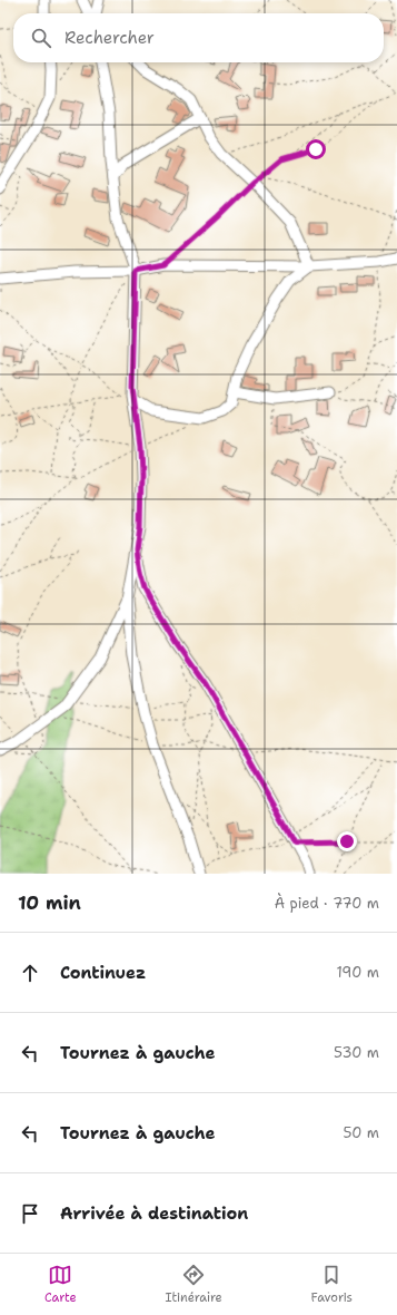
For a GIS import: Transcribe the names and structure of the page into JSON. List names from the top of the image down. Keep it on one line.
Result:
{"page":{"search":"Rechercher","heading":["10 min","À pied · 770 m"],"list":[["Continuez","190 m"],["Tournez à gauche","530 m"],["Tournez à gauche","50 m"],"Arrivée à destination"],"nav":["Carte","Itinéraire","Favoris"]}}
